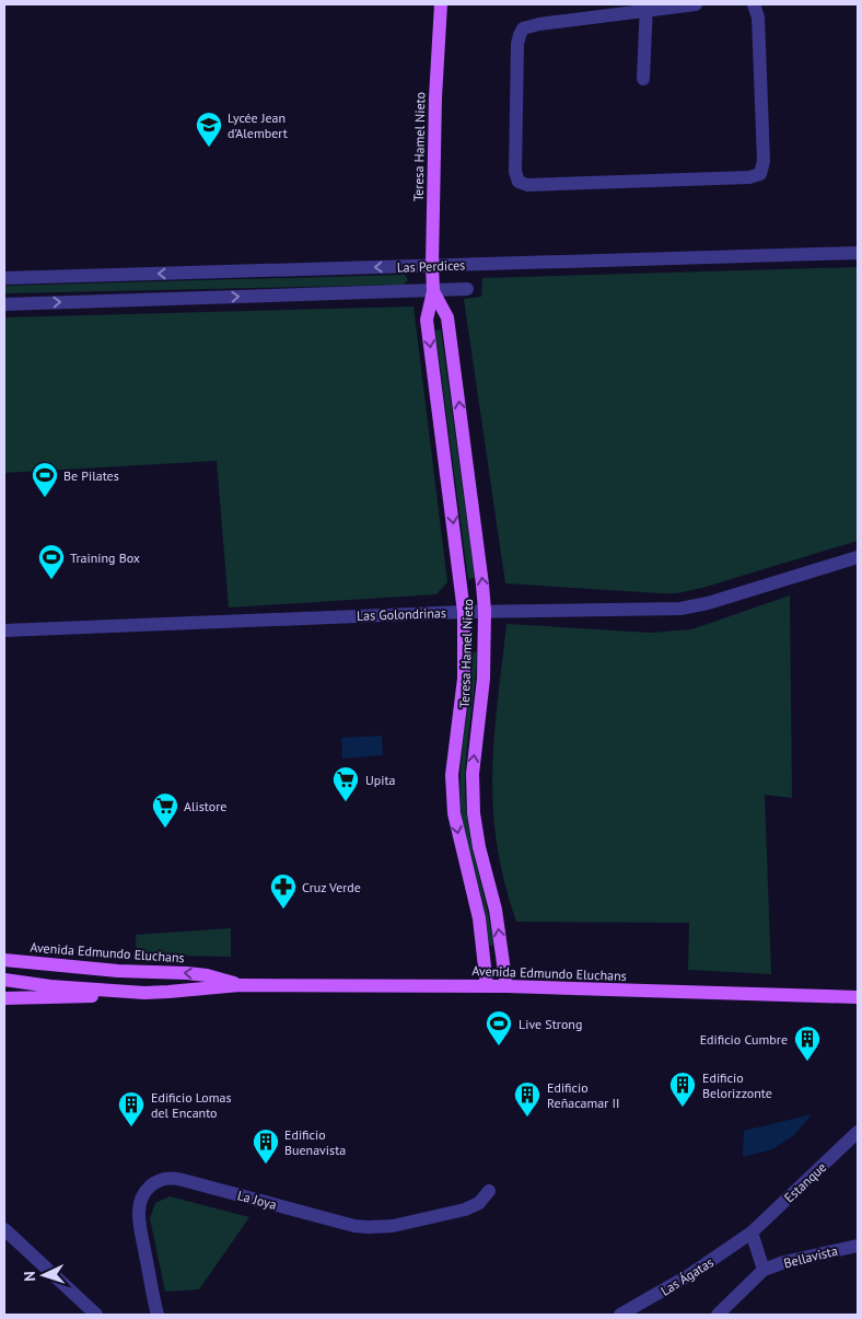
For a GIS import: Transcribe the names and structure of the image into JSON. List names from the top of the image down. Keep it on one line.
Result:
{"streets":{"main road":["Teresa Hamel Nieto","Avenida Edmundo Eluchans"],"street":["Las Perdices","Las Golondrinas","Estanque","La Joya","Bellavista","Las Ágatas"]},"crossings":[["Teresa Hamel Nieto","Las Perdices"],["Teresa Hamel Nieto","Las Golondrinas"],["Teresa Hamel Nieto","Avenida Edmundo Eluchans"],["Estanque","Las Ágatas"]],"places":{"school or university":["Lycée Jean d’Alembert"],"sports":["Be Pilates","Training Box","Live Strong"],"supermarket":["Upita","Alistore"],"pharmacy":["Cruz Verde"],"building":["Edificio Cumbre","Edificio Belorizzonte","Edificio Reñacamar II","Edificio Lomas del Encanto","Edificio Buenavista"]},"north":"left"}
